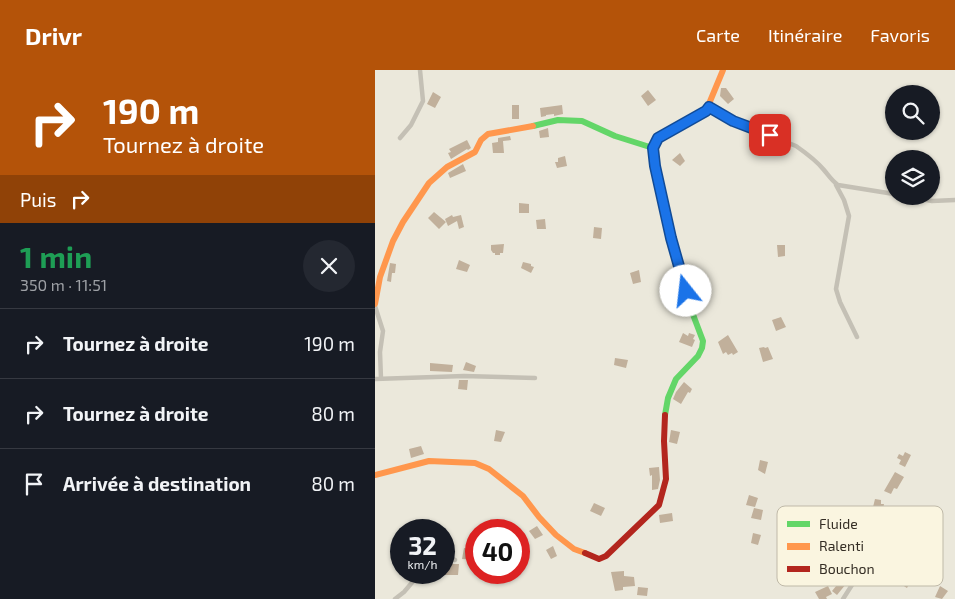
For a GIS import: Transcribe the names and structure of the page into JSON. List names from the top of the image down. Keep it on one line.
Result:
{"legend":["Fluide","Ralenti","Bouchon"],"page":{"header":"Drivr","nav":["Carte","Itinéraire","Favoris"],"turn":["190 m","Tournez à droite"],"then":"Puis","heading":["1 min","350 m · 11:51"],"list":[{"name":"Tournez à droite","value":"190 m"},{"name":"Tournez à droite","value":"80 m"},{"name":"Arrivée à destination","value":"80 m"}],"speed":"32 km/h","limit":"40"}}
